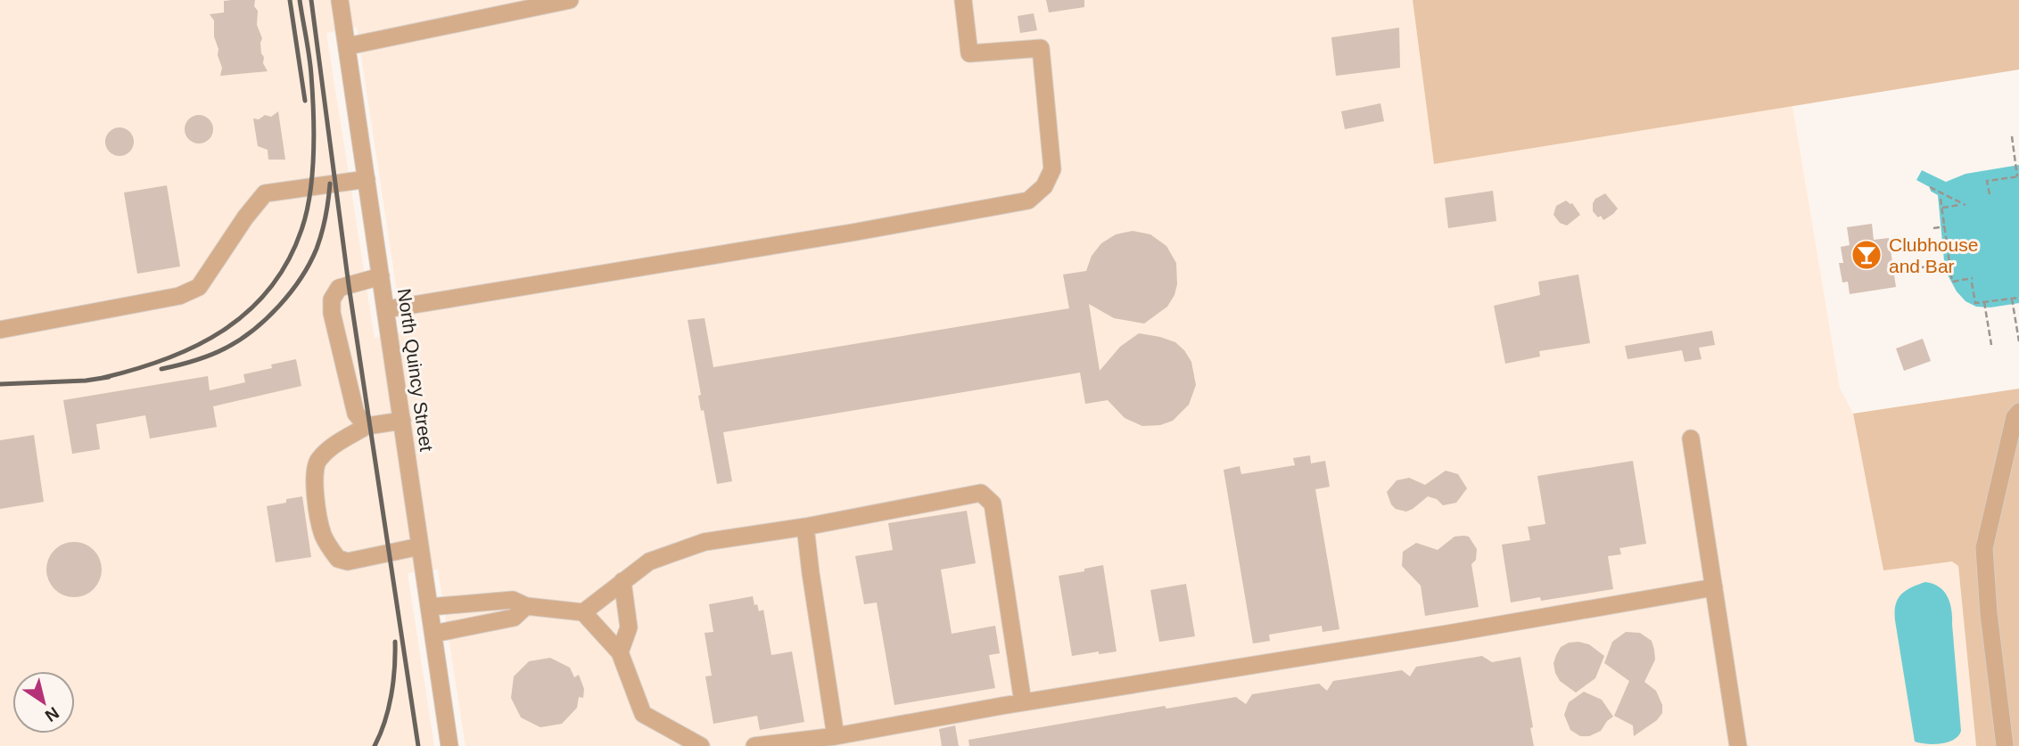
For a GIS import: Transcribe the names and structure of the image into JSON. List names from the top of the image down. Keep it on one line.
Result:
{"streets":{"street":["North Quincy Street"]},"places":{"bar":["Clubhouse and Bar"]},"north":"bottom right"}
